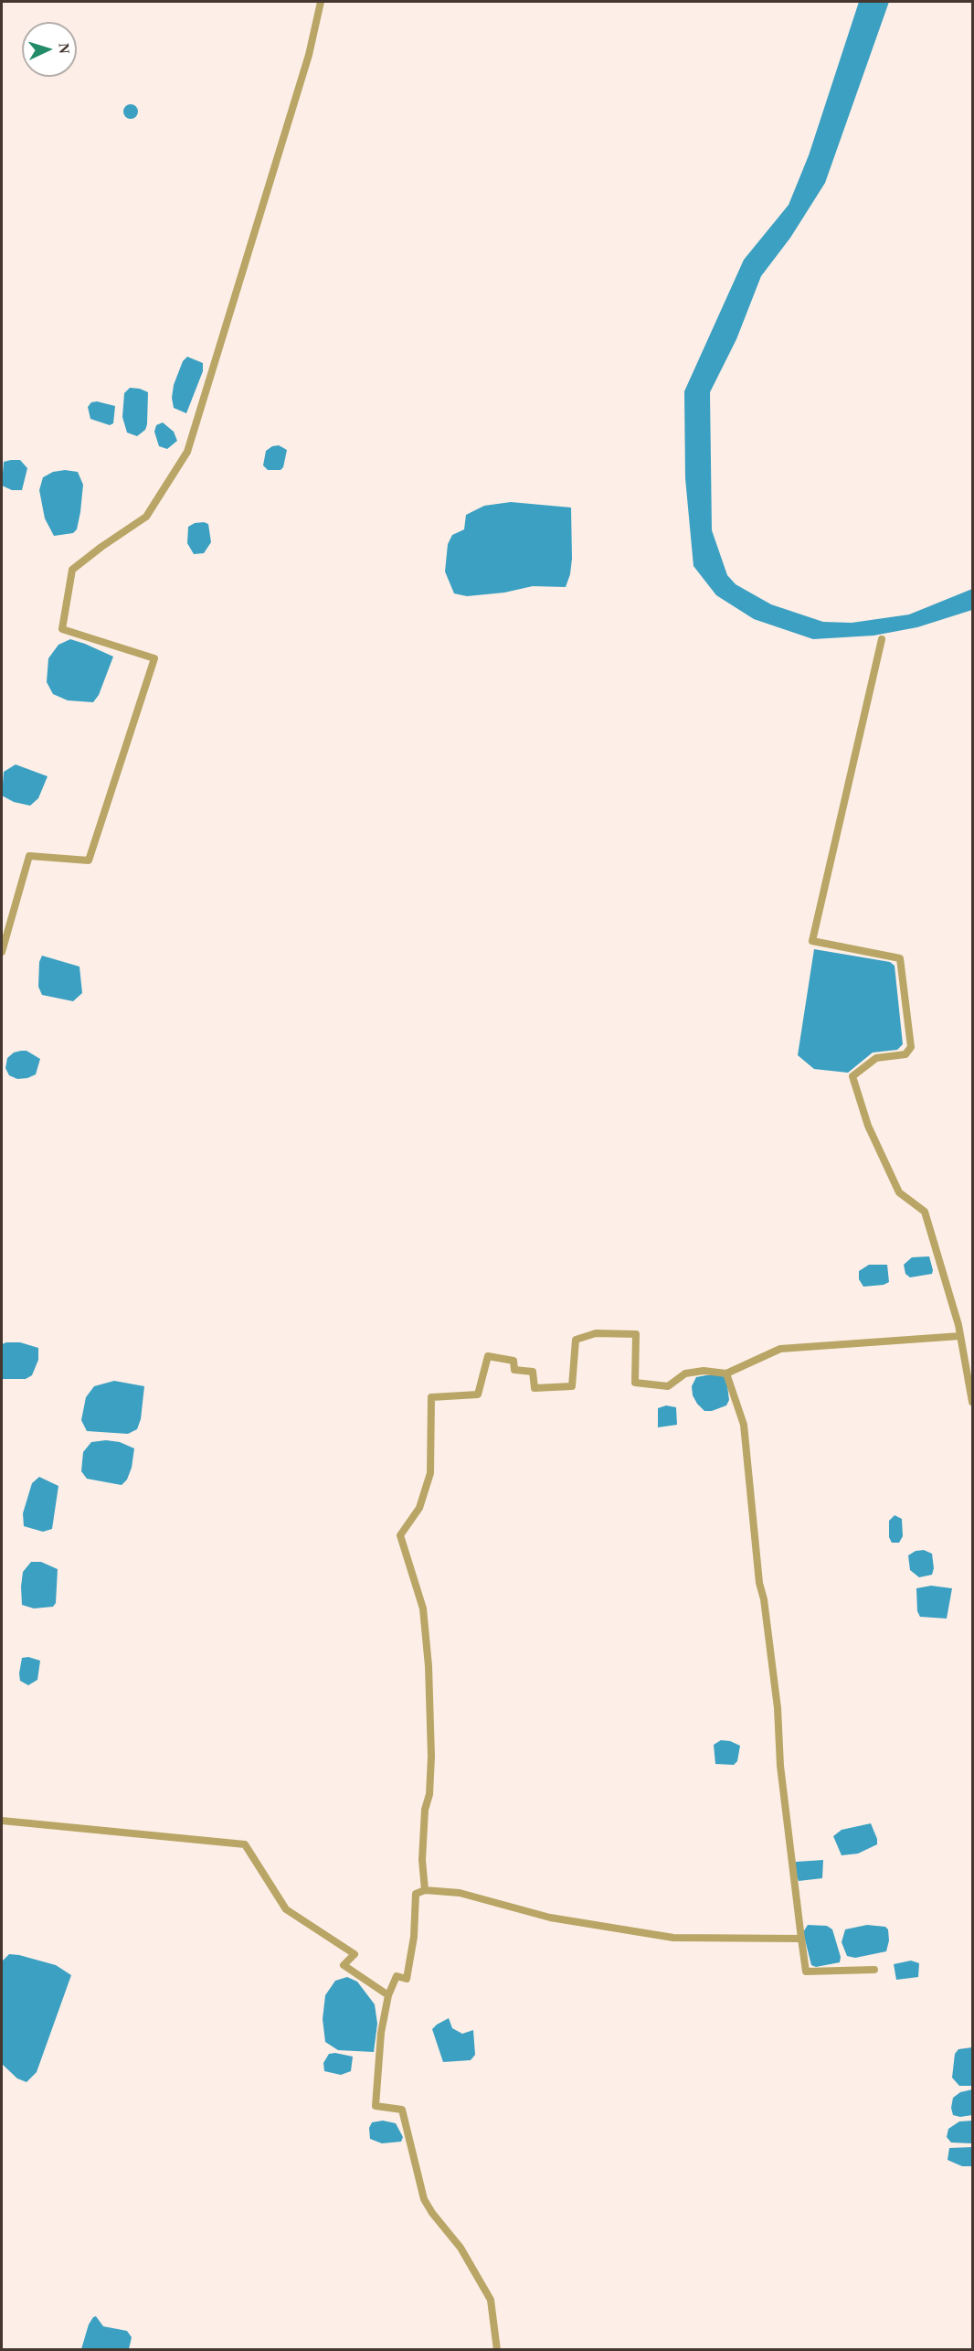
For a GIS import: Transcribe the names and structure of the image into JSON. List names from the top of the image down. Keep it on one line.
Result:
{"north":"right"}
